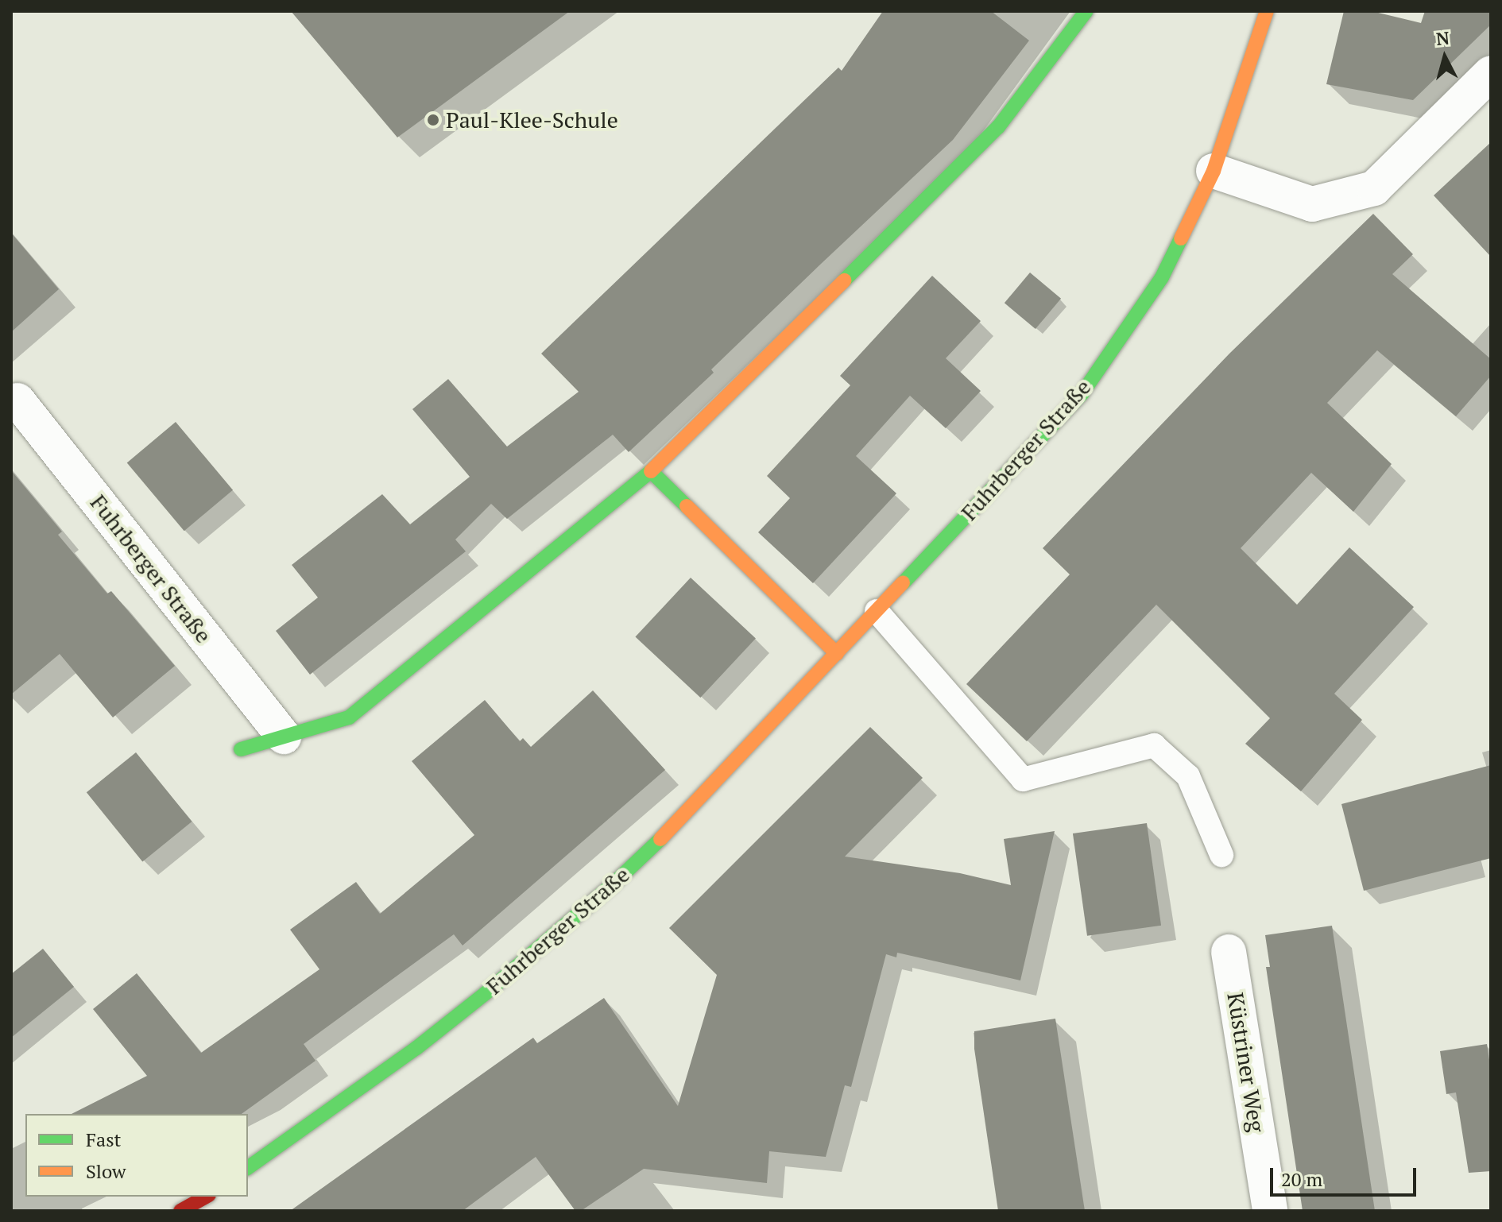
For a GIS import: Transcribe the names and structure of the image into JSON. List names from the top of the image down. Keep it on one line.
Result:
{"streets":{"main road":["Fuhrberger Straße"],"street":["Küstriner Weg"]},"places":["Paul-Klee-Schule"],"legend":["Fast","Slow"],"scale_bar":"20 m","north":"top"}
